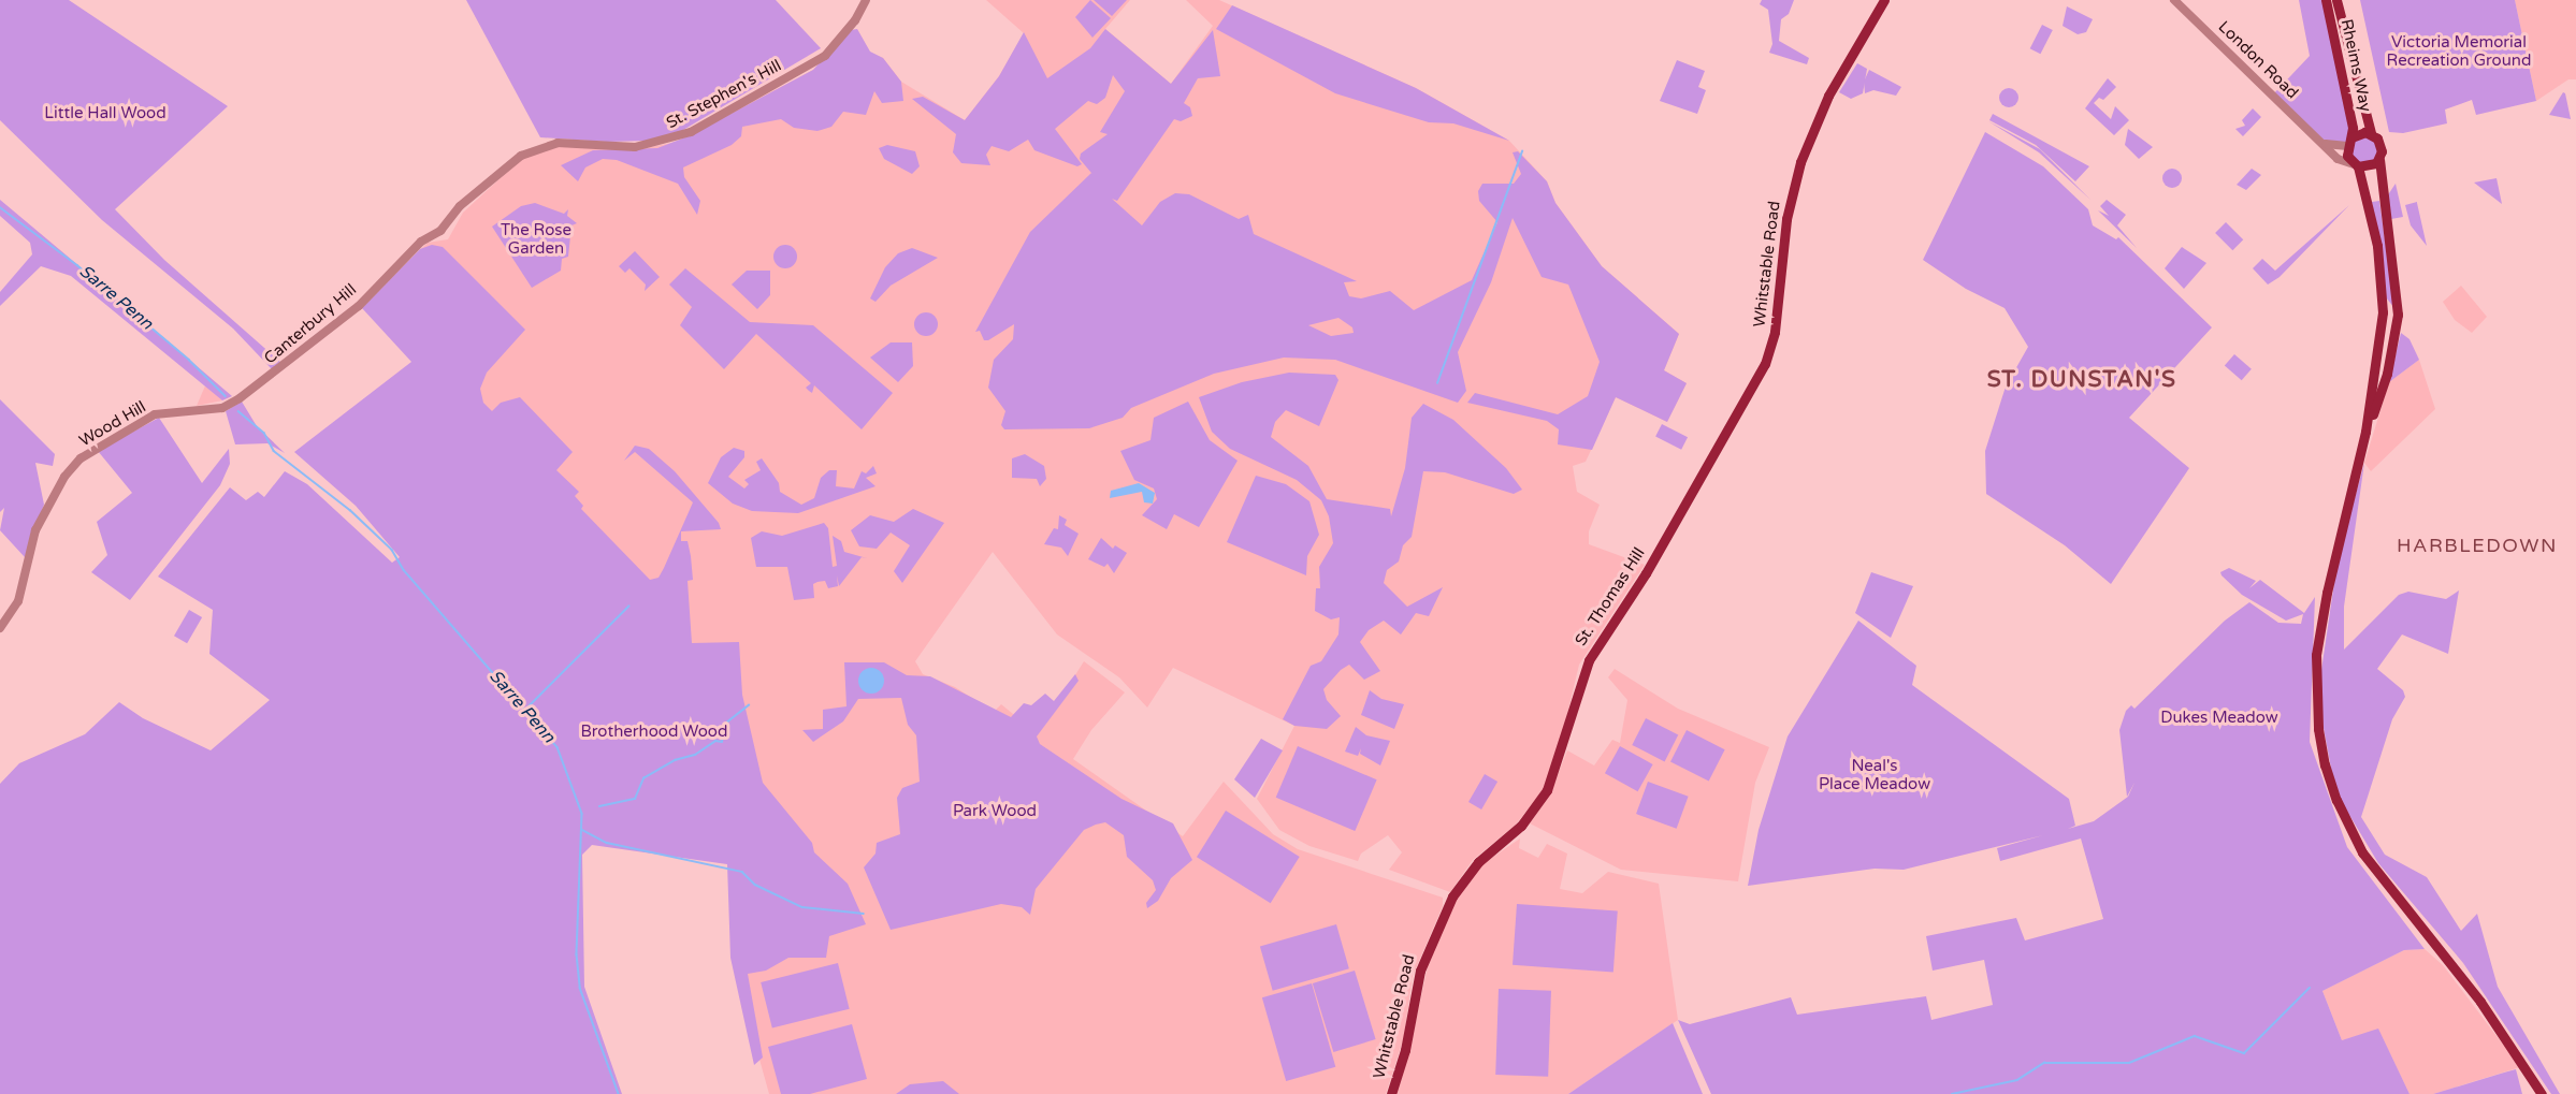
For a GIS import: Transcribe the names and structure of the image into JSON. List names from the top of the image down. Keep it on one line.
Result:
{"streets":{"main road":["Rheims Way","Whitstable Road","St. Thomas Hill"],"street":["London Road","St. Stephen's Hill","Canterbury Hill","Wood Hill"]},"crossings":[["London Road","Rheims Way"],["St. Stephen's Hill","Canterbury Hill"],["Whitstable Road","St. Thomas Hill"],["Canterbury Hill","Wood Hill"]],"districts":["ST. DUNSTAN'S","HARBLEDOWN"],"water":["Sarre Penn"],"parks":["Victoria Memorial Recreation Ground","Little Hall Wood","The Rose Garden","Dukes Meadow","Brotherhood Wood","Neal's Place Meadow","Park Wood"]}
